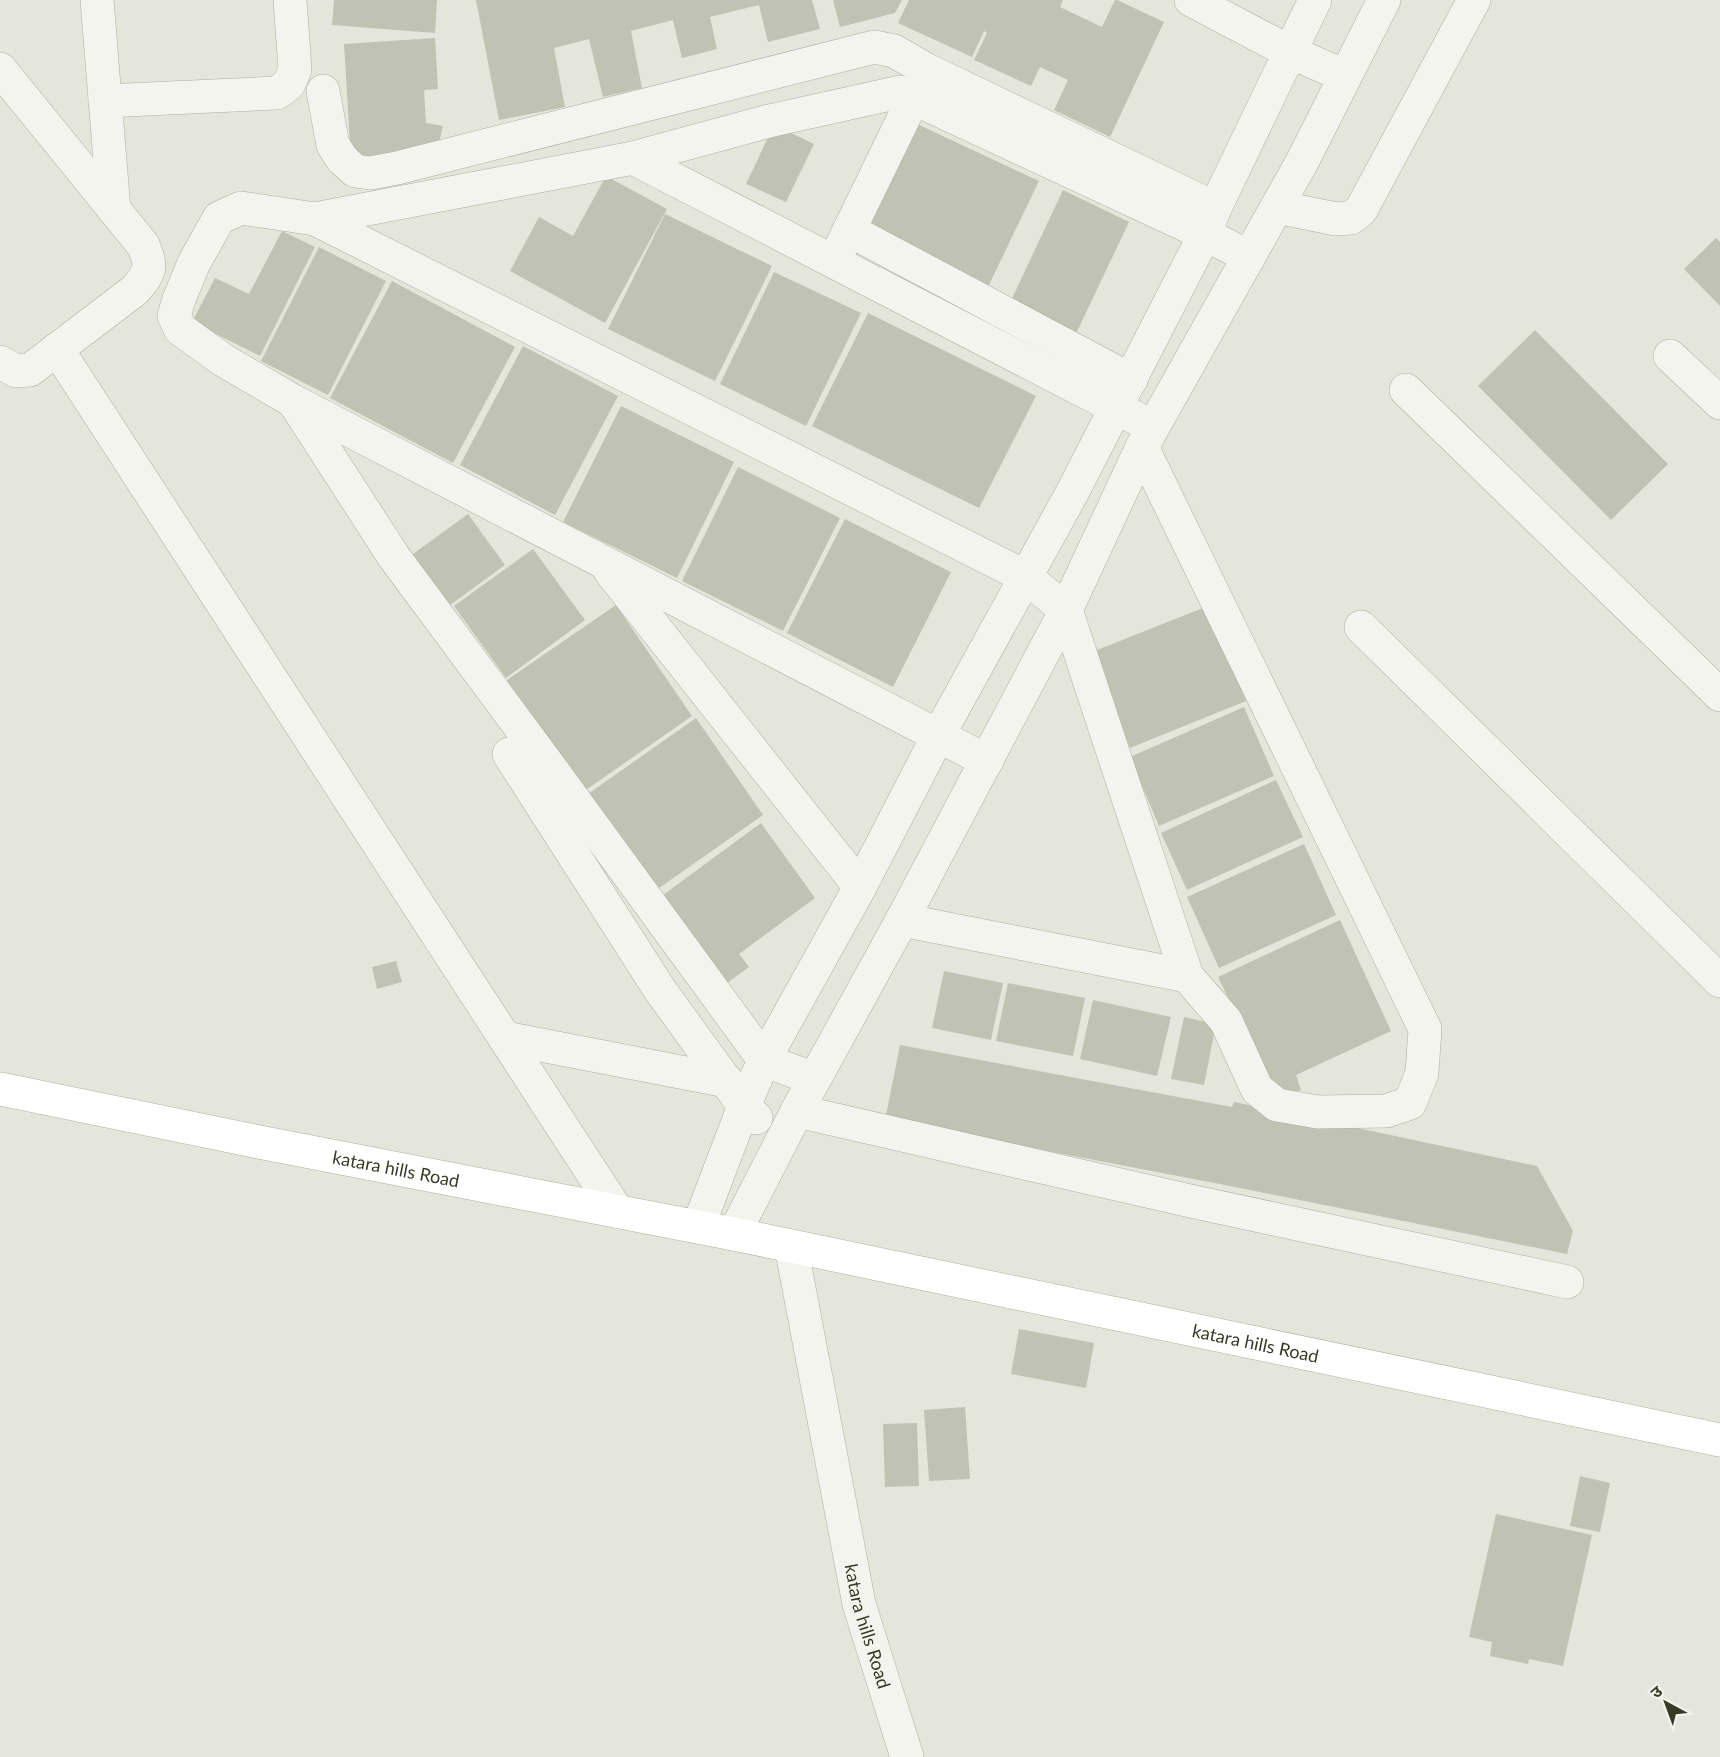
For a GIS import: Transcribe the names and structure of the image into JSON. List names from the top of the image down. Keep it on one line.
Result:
{"streets":{"main road":["katara hills Road"]},"north":"top left"}
